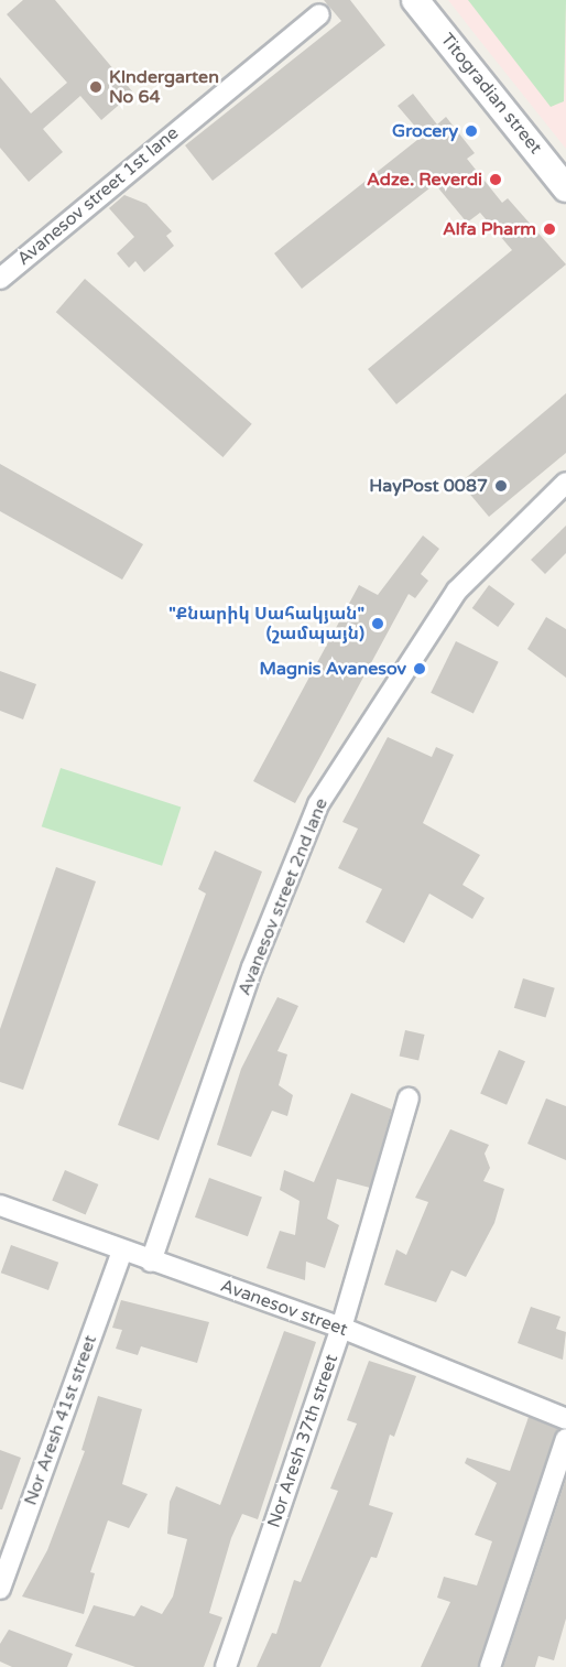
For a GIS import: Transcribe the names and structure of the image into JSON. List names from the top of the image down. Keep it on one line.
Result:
{"streets":{"street":["Titogradian street","Avanesov street 1st lane","Avanesov street 2nd lane","Avanesov street","Nor Aresh 41st street","Nor Aresh 37th street"]},"crossings":[["Avanesov street 2nd lane","Avanesov street"],["Avanesov street","Nor Aresh 41st street"],["Avanesov street","Nor Aresh 37th street"]],"places":["KIndergarten No 64","Grocery","Adze. Reverdi","Alfa Pharm","HayPost 0087","\"Քնարիկ Սահակյան\" (շամպայն)","Magnis Avanesov"]}
